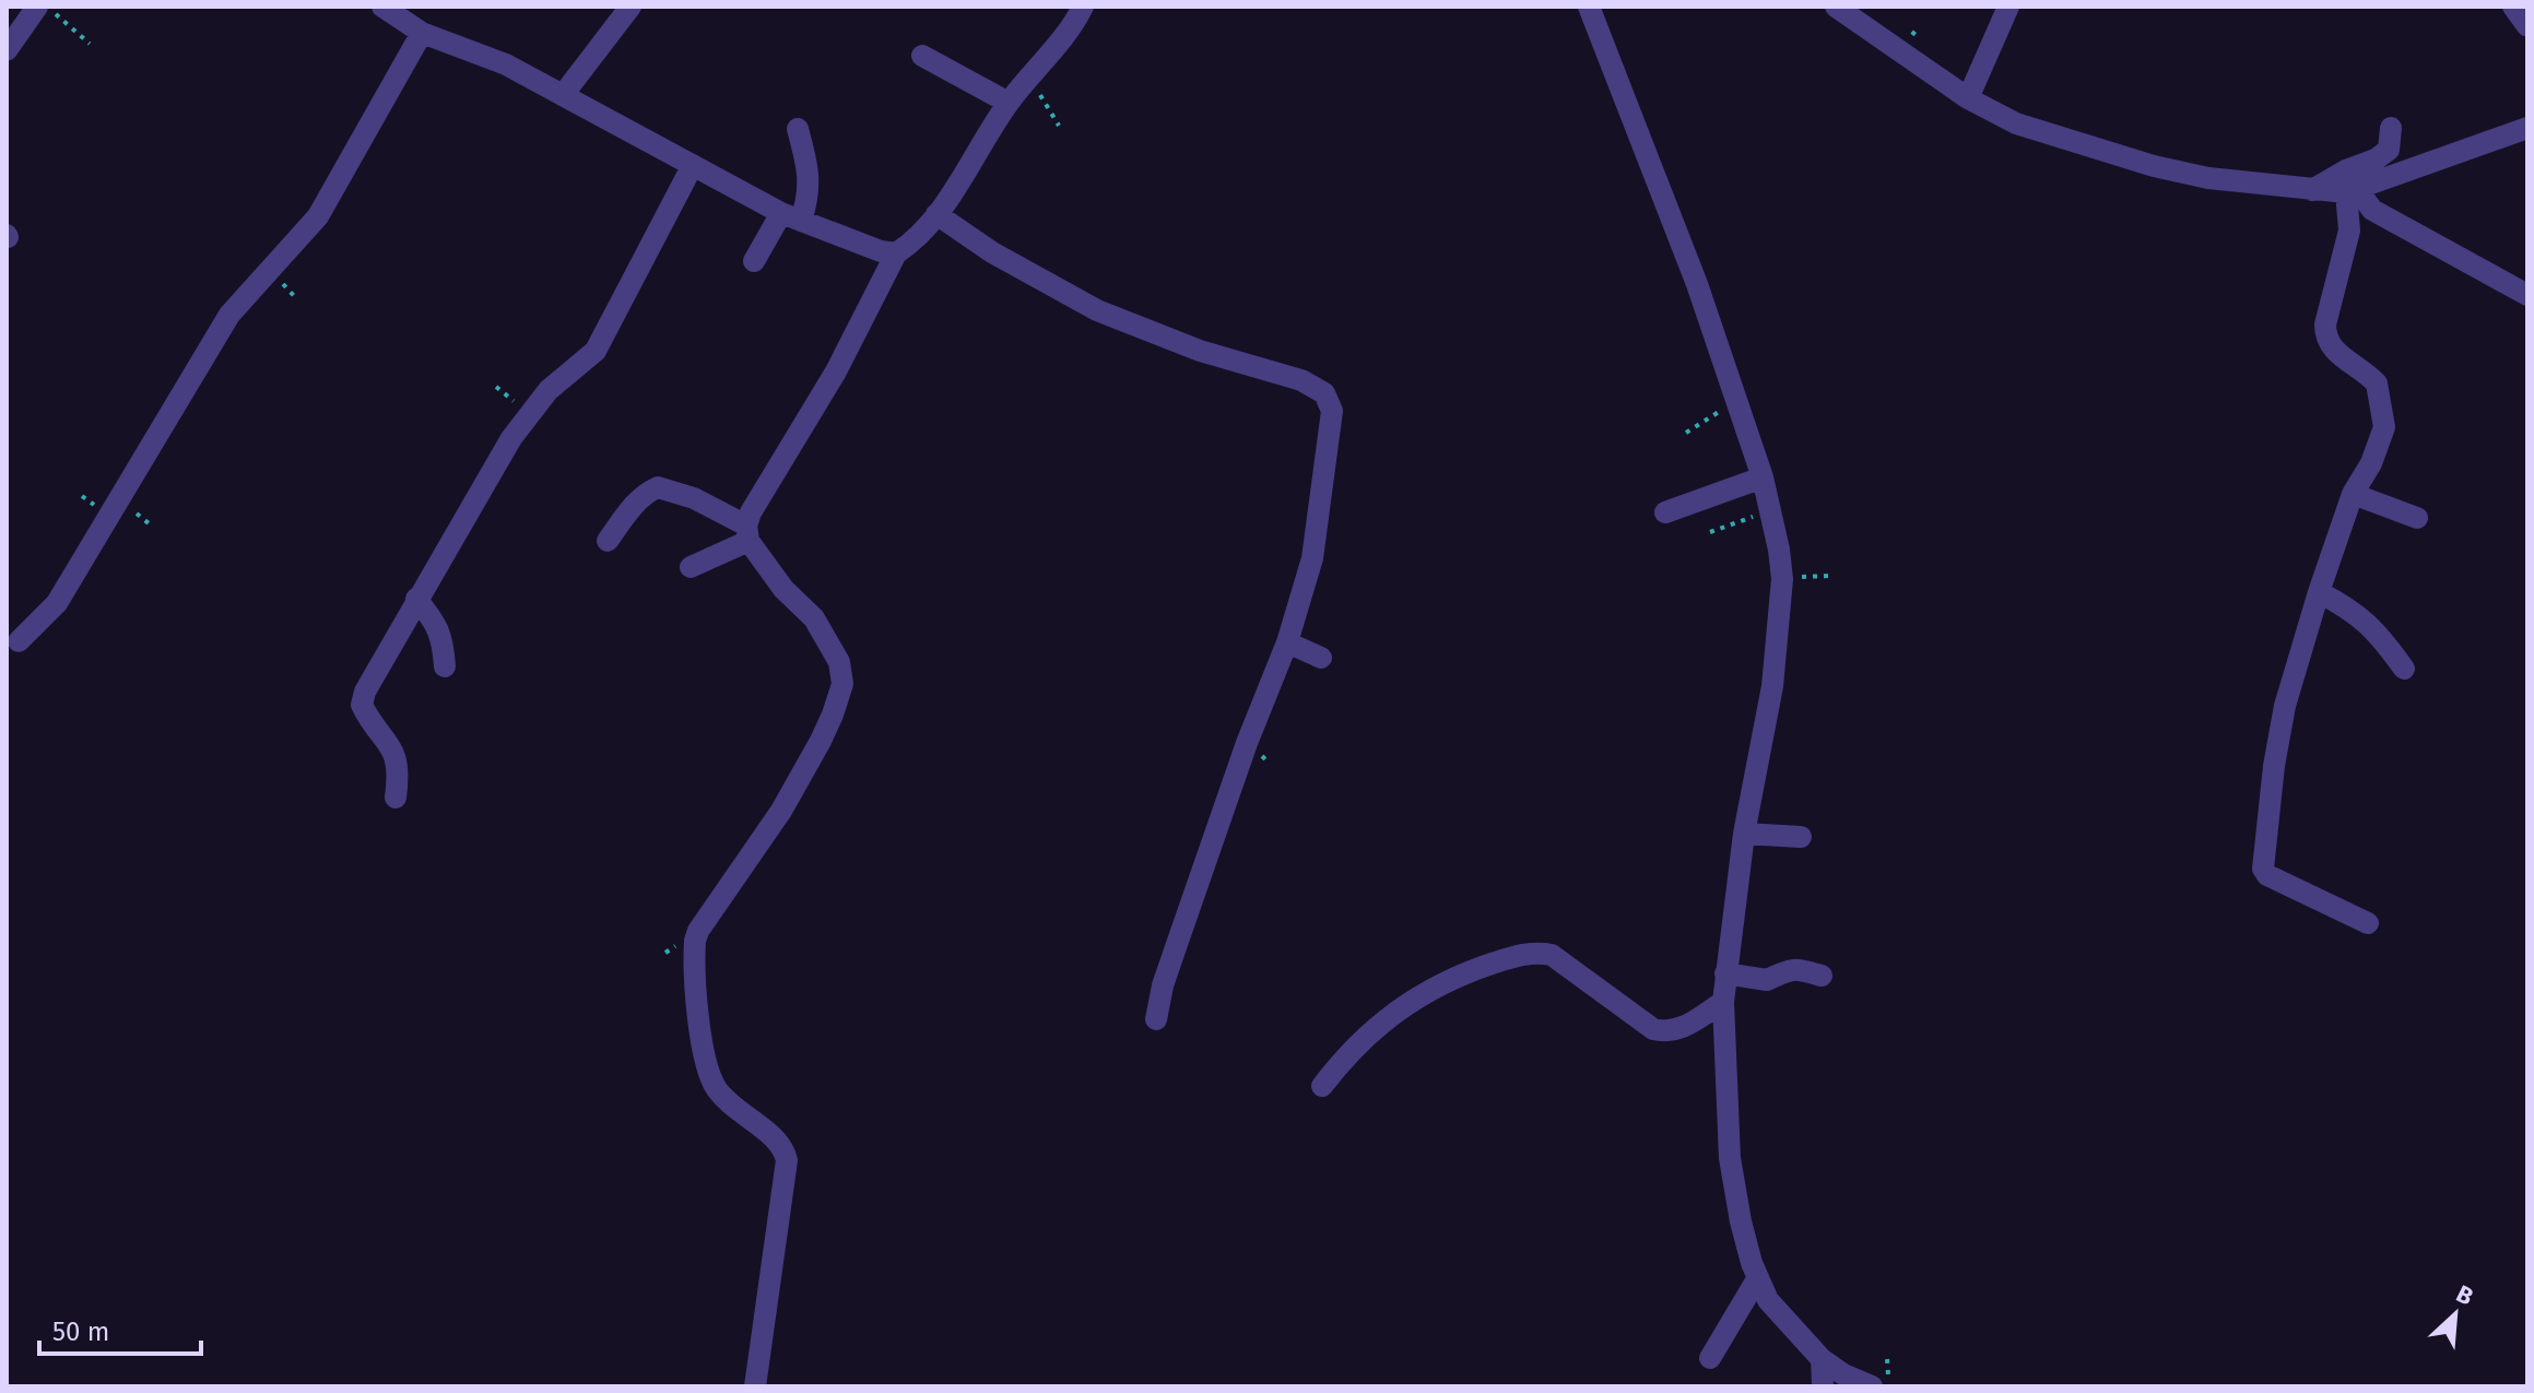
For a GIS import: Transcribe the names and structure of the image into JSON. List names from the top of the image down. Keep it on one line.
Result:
{"scale_bar":"50 m","north":"top right"}
